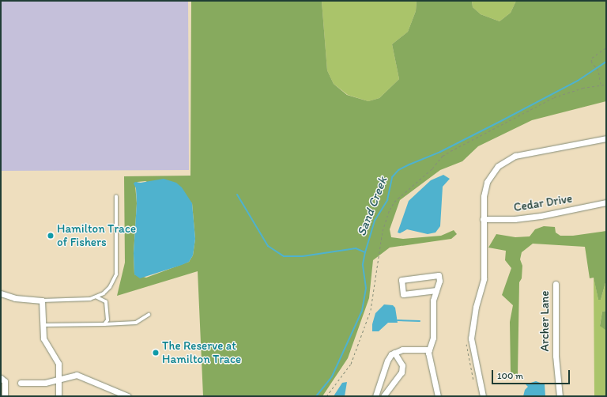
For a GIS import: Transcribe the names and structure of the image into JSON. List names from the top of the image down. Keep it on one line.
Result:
{"streets":{"street":["Cedar Drive","Archer Lane"]},"water":["Sand Creek"],"places":["Hamilton Trace of Fishers","The Reserve at Hamilton Trace"],"scale_bar":"100 m"}
